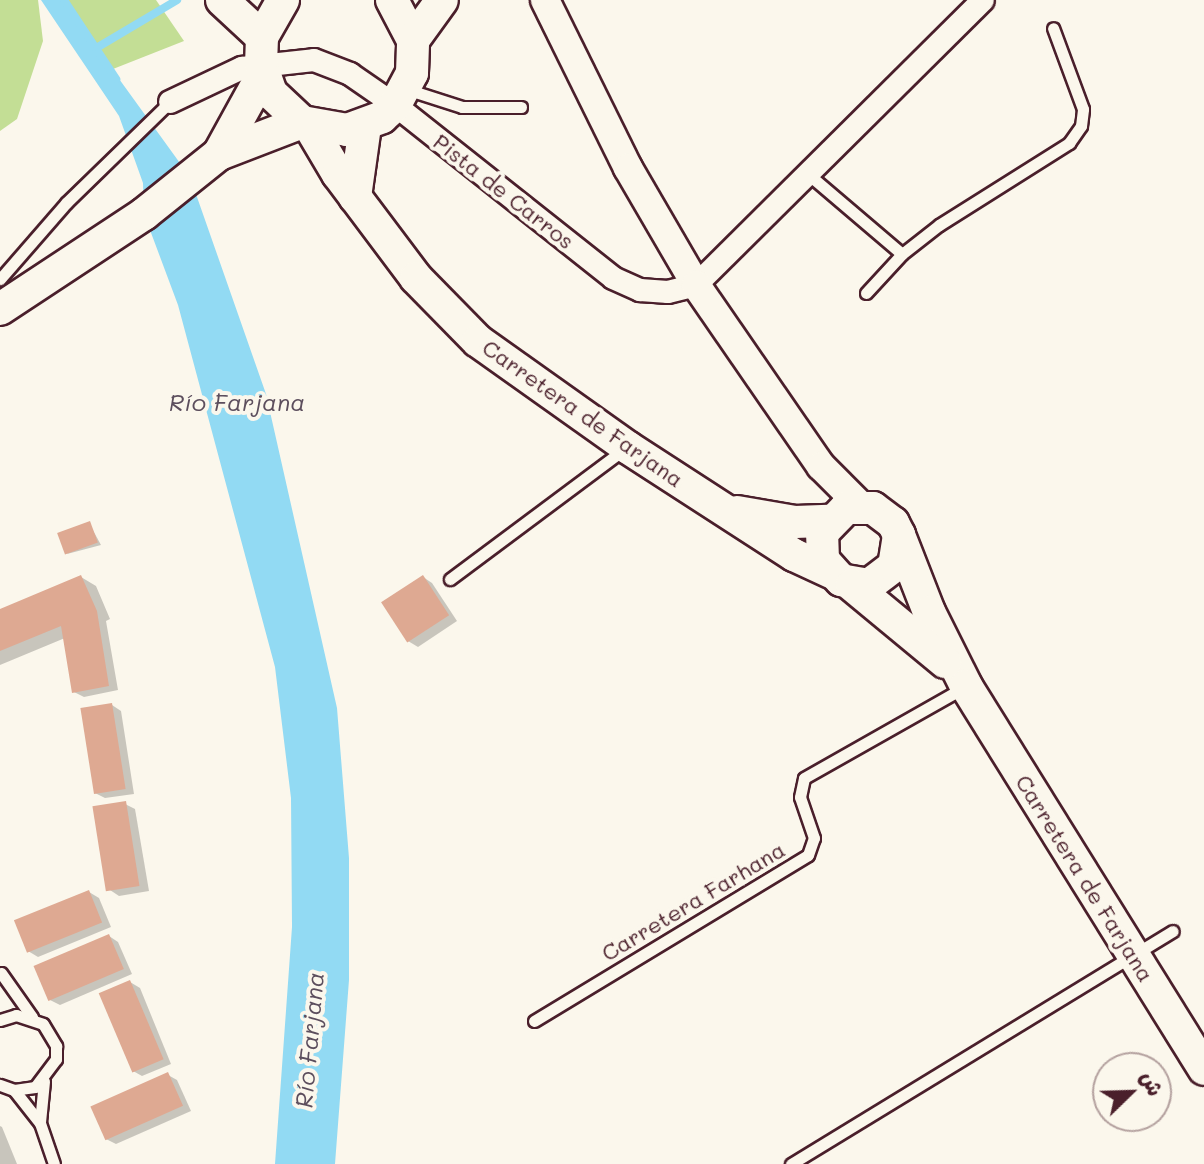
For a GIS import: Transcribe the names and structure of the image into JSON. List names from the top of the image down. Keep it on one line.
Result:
{"streets":{"main road":["Carretera de Farjana"],"street":["Pista de Carros"],"lane":["Carretera Farhana"]},"crossings":[["Pista de Carros","Carretera de Farjana"],["Carretera de Farjana","Carretera Farhana"]],"water":["Río Farjana"],"north":"top right"}
